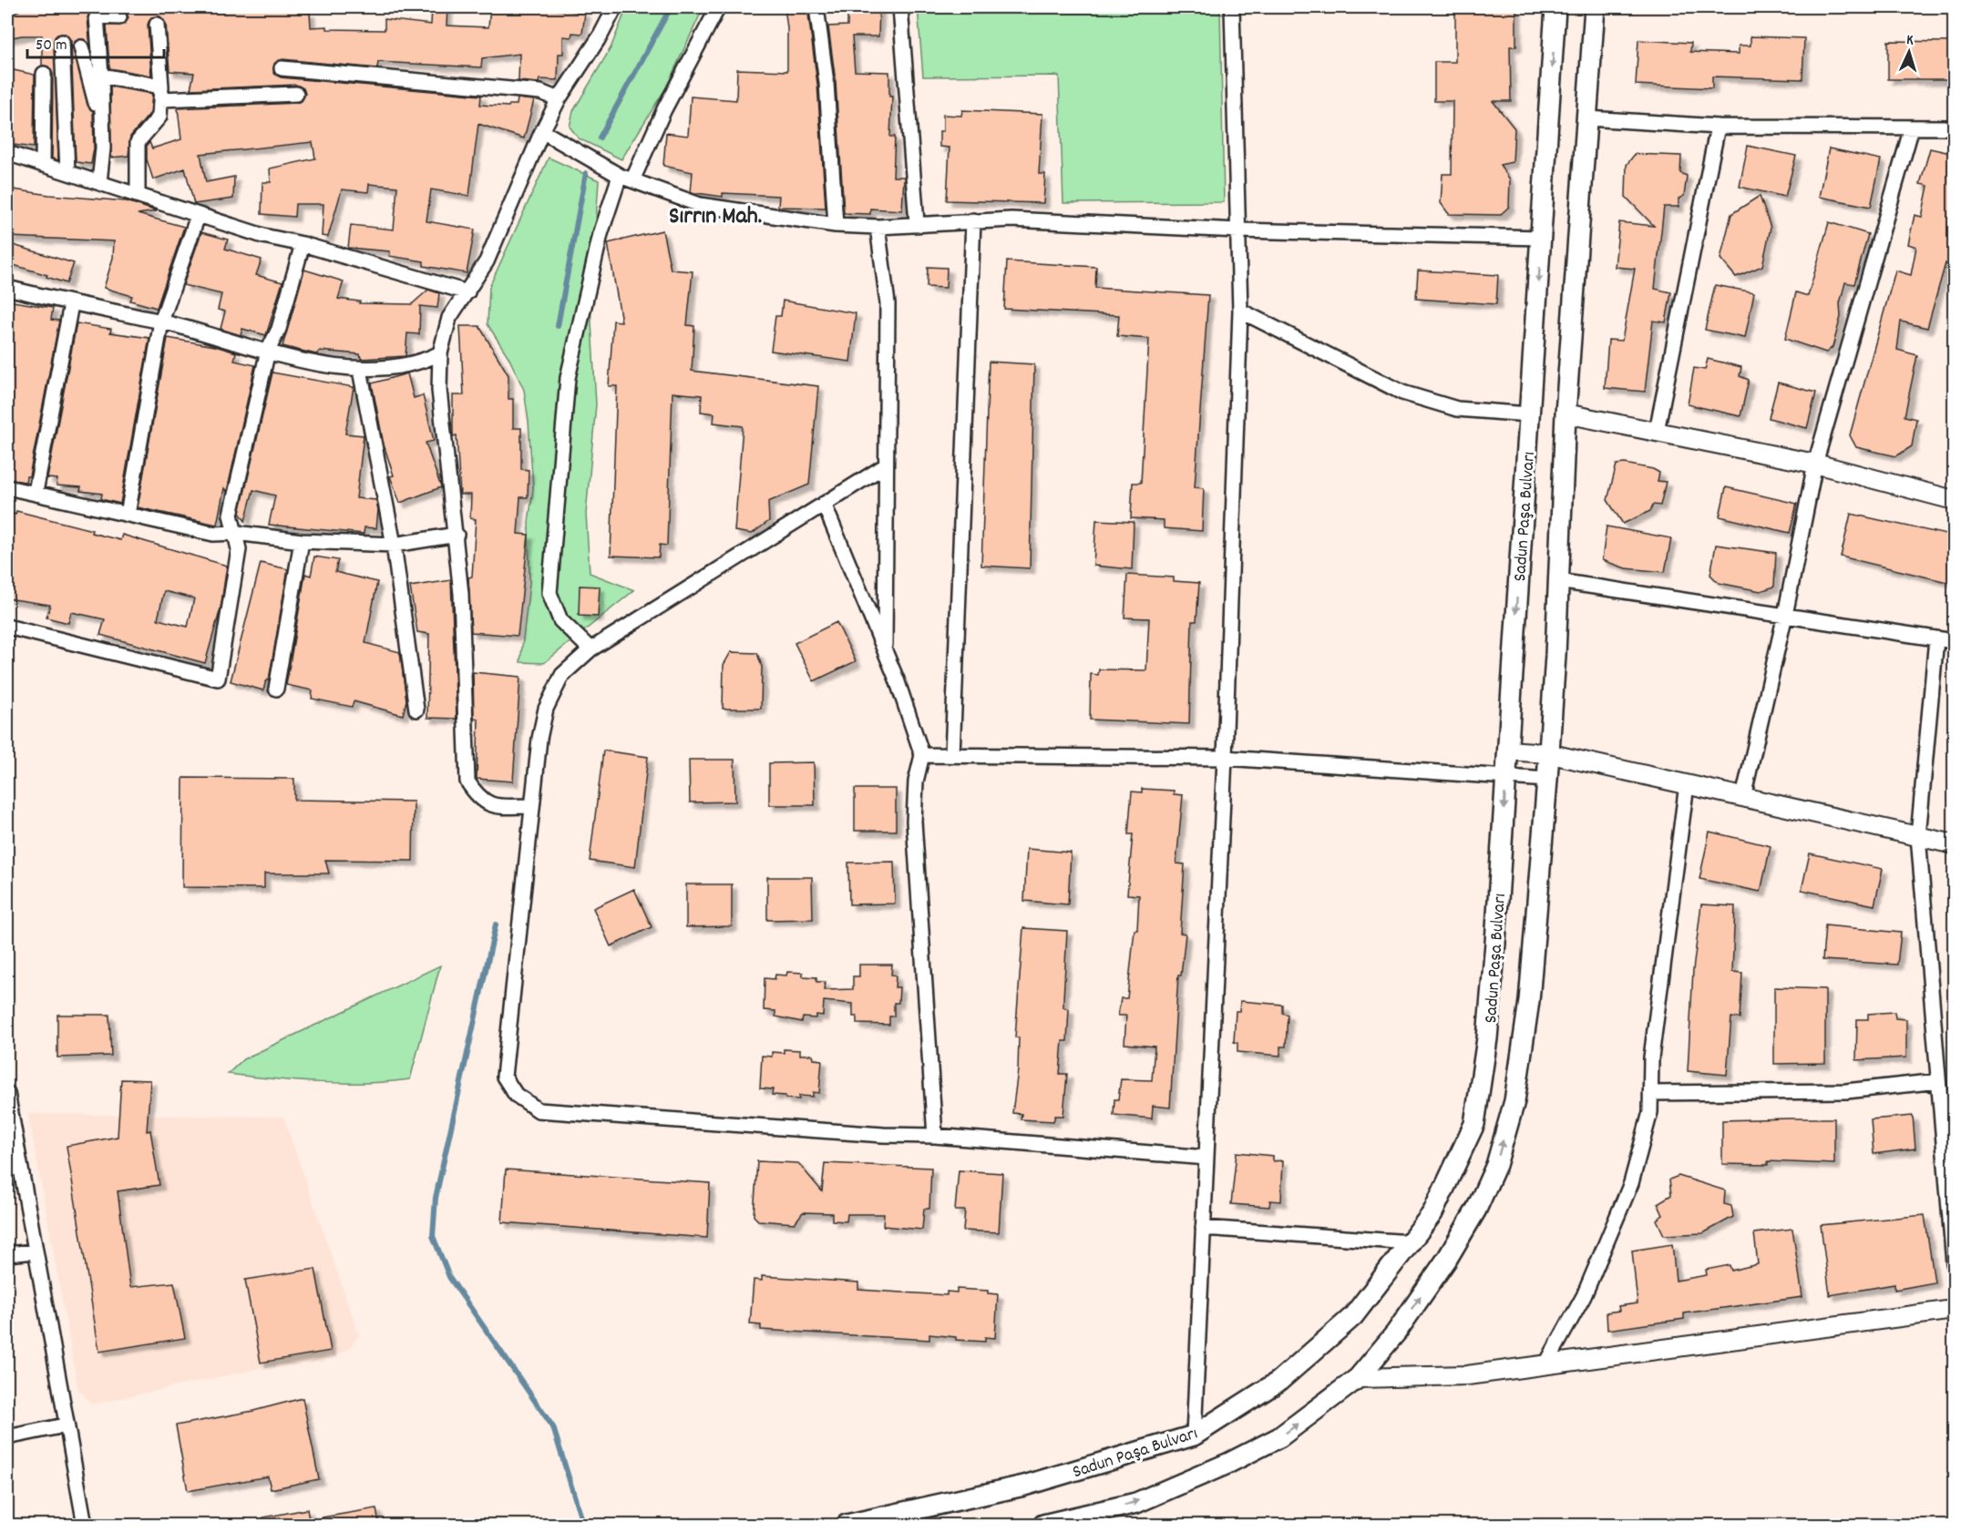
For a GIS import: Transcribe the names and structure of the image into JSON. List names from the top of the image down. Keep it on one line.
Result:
{"streets":{"main road":["Sadun Paşa Bulvarı"]},"districts":["Sırrın Mah."],"scale_bar":"50 m","north":"top"}
